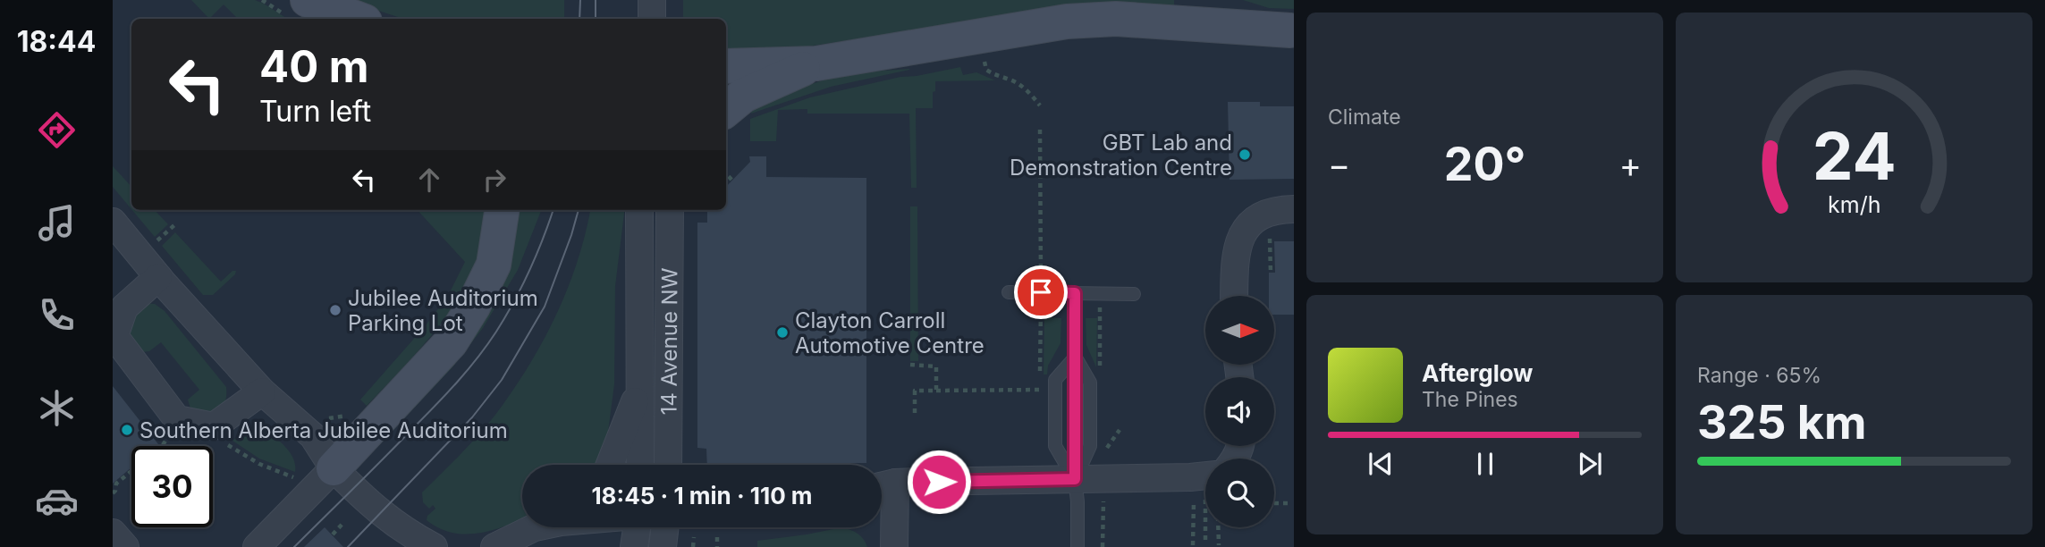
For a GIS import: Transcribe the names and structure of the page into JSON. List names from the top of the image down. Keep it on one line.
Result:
{"streets":{"street":["14 Avenue NW"]},"places":["GBT Lab and Demonstration Centre","Jubilee Auditorium Parking Lot","Clayton Carroll Automotive Centre","Southern Alberta Jubilee Auditorium"],"north":"right","page":{"tabs":"18:44","tile":["Climate",["Range · 65%","325 km"]],"turn":["40 m","Turn left"],"heat":["−","20°","+"],"song":["Afterglow","The Pines"],"limit":"30","trip":"18:45 · 1 min · 110 m","gauge":["24","km/h"]}}
